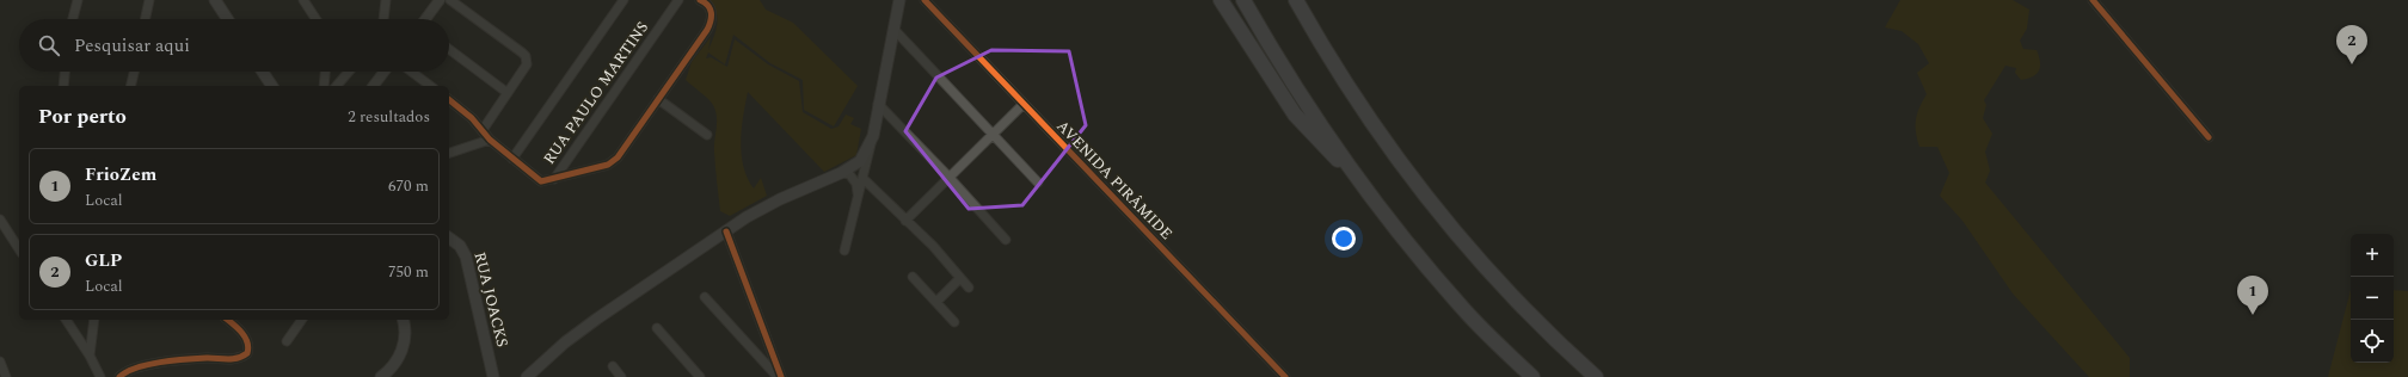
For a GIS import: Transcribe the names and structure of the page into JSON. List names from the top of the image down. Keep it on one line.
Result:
{"streets":{"main road":["RUA JOACKS"],"street":["RUA PAULO MARTINS","AVENIDA PIRÂMIDE"]},"page":{"search":"Pesquisar aqui","pins":["2","1"],"heading":["Por perto","2 resultados"],"list":[{"mark":"1","name":"FrioZem","note":"Local","value":"670 m"},{"mark":"2","name":"GLP","note":"Local","value":"750 m"}],"map_buttons":["+","−"]}}
